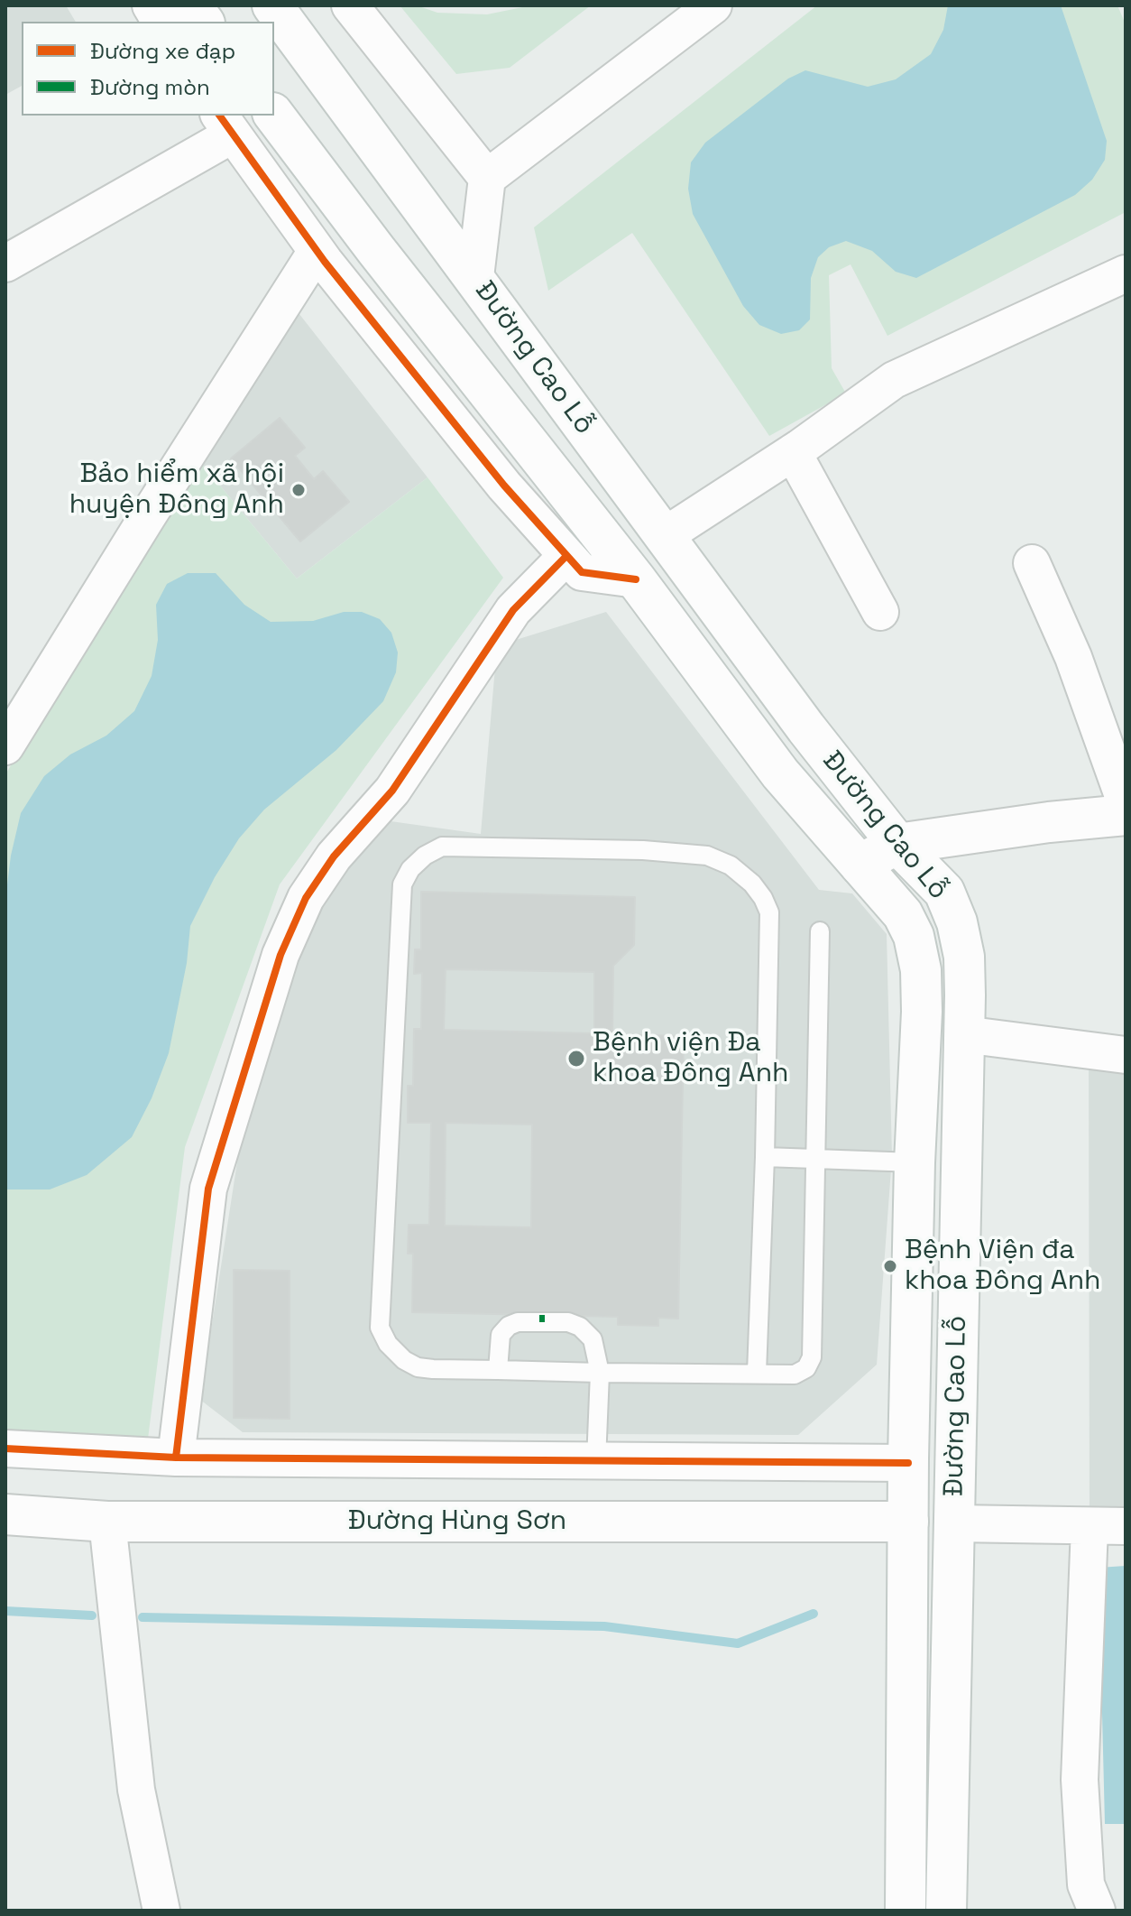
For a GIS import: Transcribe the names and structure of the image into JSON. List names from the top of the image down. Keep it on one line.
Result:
{"streets":{"main road":["Đường Cao Lỗ","Đường Hùng Sơn"]},"crossings":[["Đường Cao Lỗ","Đường Hùng Sơn"]],"places":["Bảo hiểm xã hội huyện Đông Anh","Bệnh viện Đa khoa Đông Anh","Bệnh Viện đa khoa Đông Anh"],"legend":["Đường xe đạp","Đường mòn"]}
